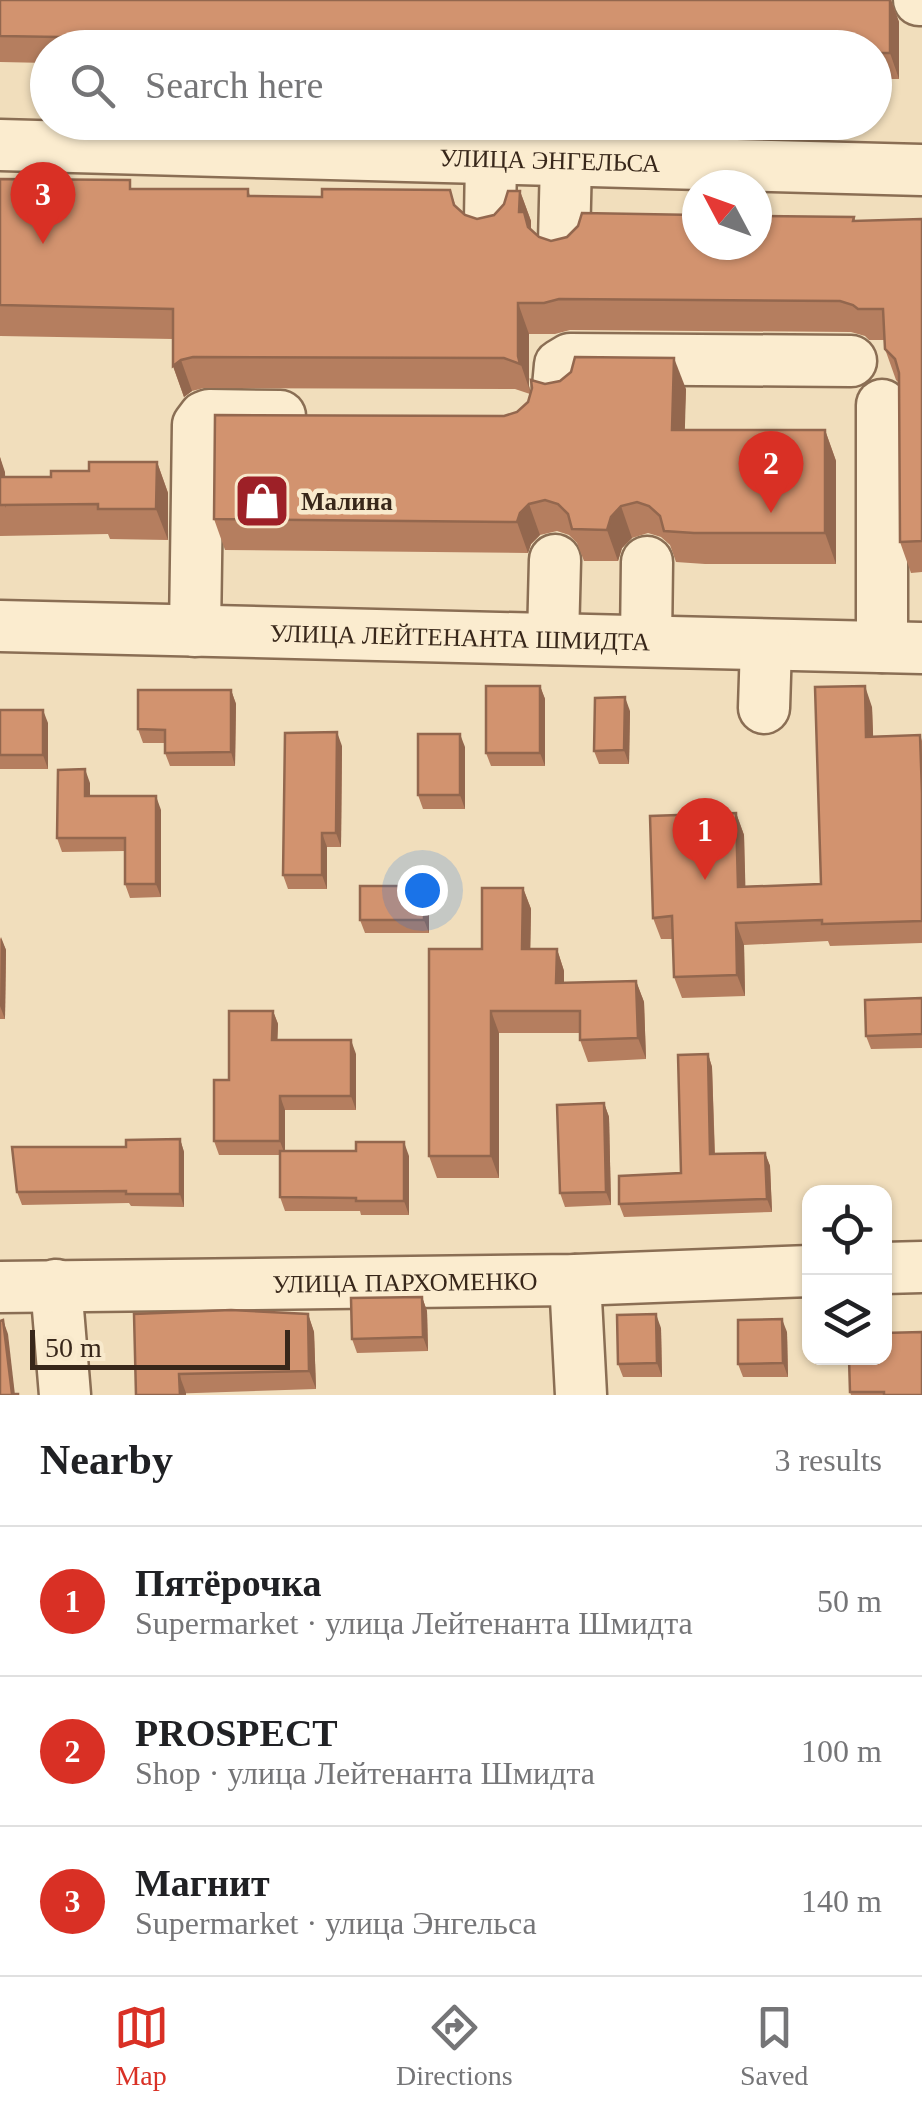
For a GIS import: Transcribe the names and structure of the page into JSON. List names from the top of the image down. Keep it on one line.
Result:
{"streets":{"street":["УЛИЦА ЭНГЕЛЬСА","УЛИЦА ЛЕЙТЕНАНТА ШМИДТА","УЛИЦА ПАРХОМЕНКО"]},"places":{"shop":["Малина"]},"scale_bar":"50 m","north":"top left","page":{"search":"Search here","pins":["3","2","1"],"scale":"50 m","heading":["Nearby","3 results"],"list":[{"mark":"1","name":"Пятёрочка","note":"Supermarket · улица Лейтенанта Шмидта","value":"50 m"},{"mark":"2","name":"PROSPECT","note":"Shop · улица Лейтенанта Шмидта","value":"100 m"},{"mark":"3","name":"Магнит","note":"Supermarket · улица Энгельса","value":"140 m"}],"nav":["Map","Directions","Saved"]}}
